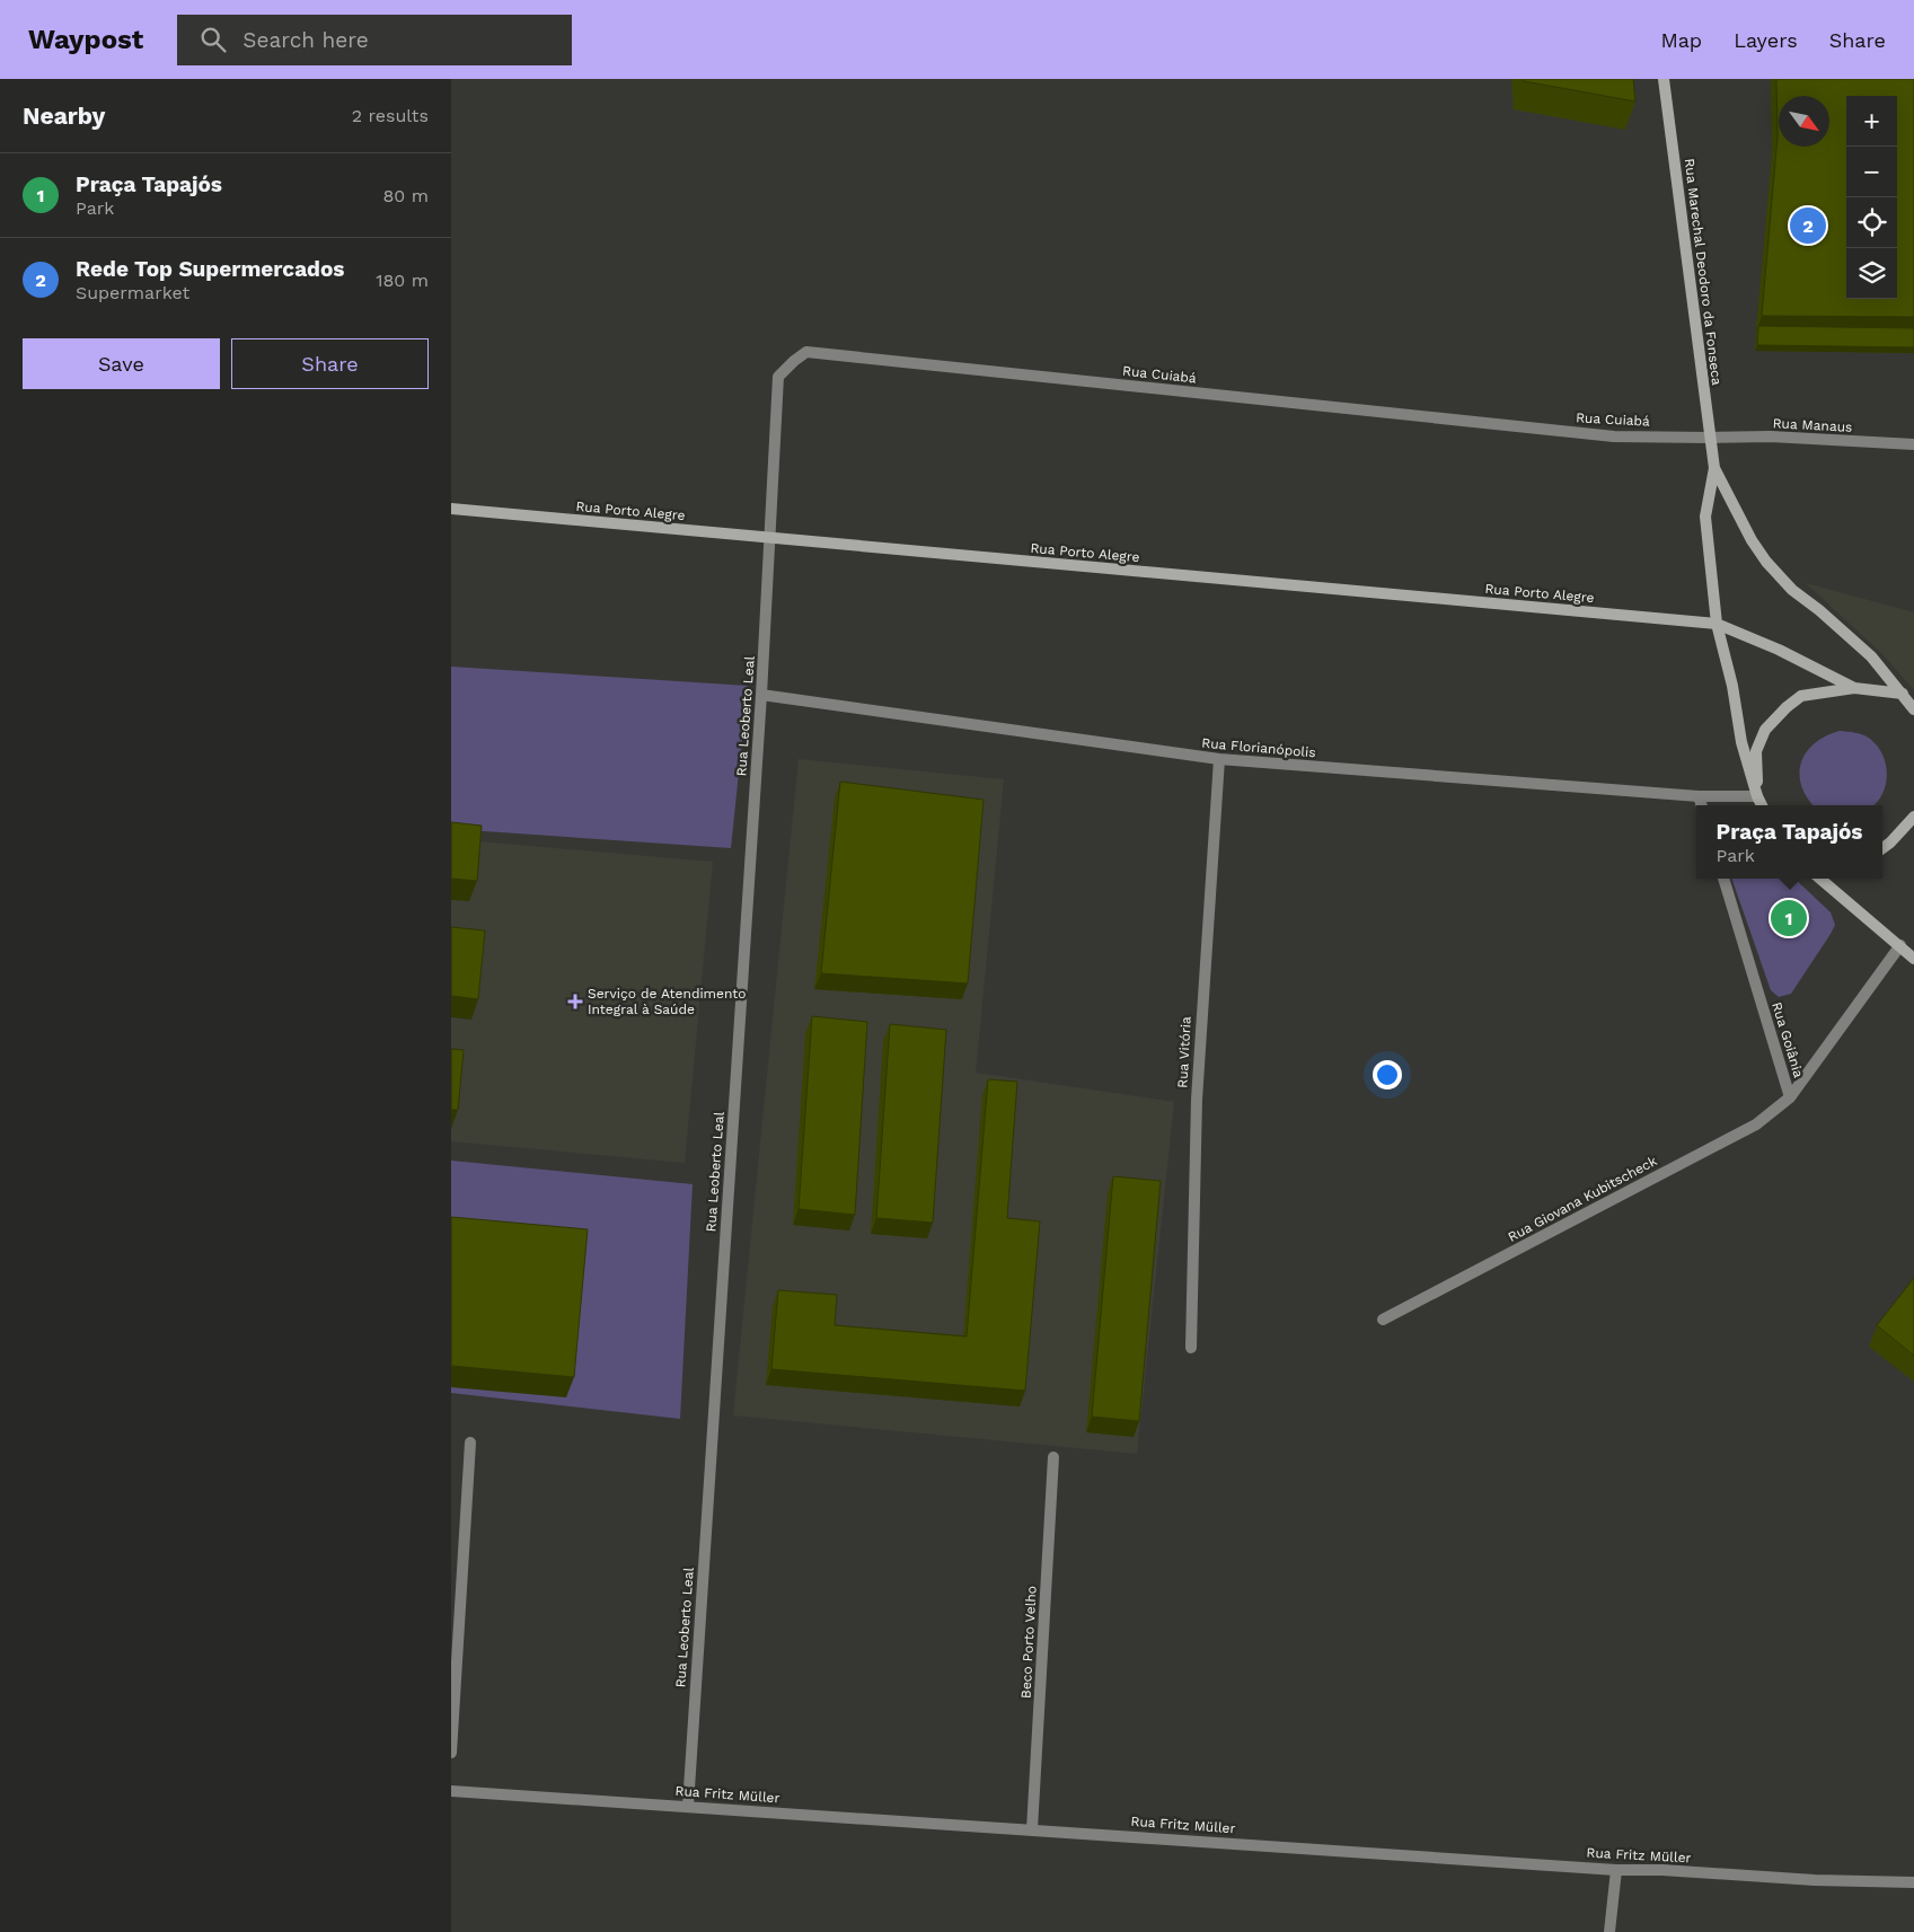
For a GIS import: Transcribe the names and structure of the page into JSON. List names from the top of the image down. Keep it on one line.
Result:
{"streets":{"main road":["Rua Marechal Deodoro da Fonseca","Rua Porto Alegre"],"street":["Rua Cuiabá","Rua Manaus","Rua Leoberto Leal","Rua Florianópolis","Rua Goiânia","Rua Vitória","Rua Giovana Kubitscheck","Beco Porto Velho","Rua Fritz Müller"]},"crossings":[["Rua Marechal Deodoro da Fonseca","Rua Cuiabá"],["Rua Marechal Deodoro da Fonseca","Rua Manaus"],["Rua Marechal Deodoro da Fonseca","Rua Porto Alegre"],["Rua Marechal Deodoro da Fonseca","Rua Florianópolis"],["Rua Cuiabá","Rua Manaus"],["Rua Cuiabá","Rua Porto Alegre"],["Rua Cuiabá","Rua Leoberto Leal"],["Rua Porto Alegre","Rua Leoberto Leal"],["Rua Leoberto Leal","Rua Florianópolis"],["Rua Leoberto Leal","Rua Fritz Müller"],["Rua Florianópolis","Rua Vitória"],["Rua Goiânia","Rua Giovana Kubitscheck"],["Beco Porto Velho","Rua Fritz Müller"]],"places":{"health":["Serviço de Atendimento Integral à Saúde"]},"north":"bottom right","page":{"header":"Waypost","search":"Search here","nav":["Map","Layers","Share"],"heading":["Nearby","2 results"],"map_buttons":["+","−"],"list":[{"mark":"1","name":"Praça Tapajós","note":"Park","value":"80 m"},{"mark":"2","name":"Rede Top Supermercados","note":"Supermarket","value":"180 m"}],"pins":["2","1"],"buttons":["Save","Share"],"popup":["Praça Tapajós","Park"]}}
